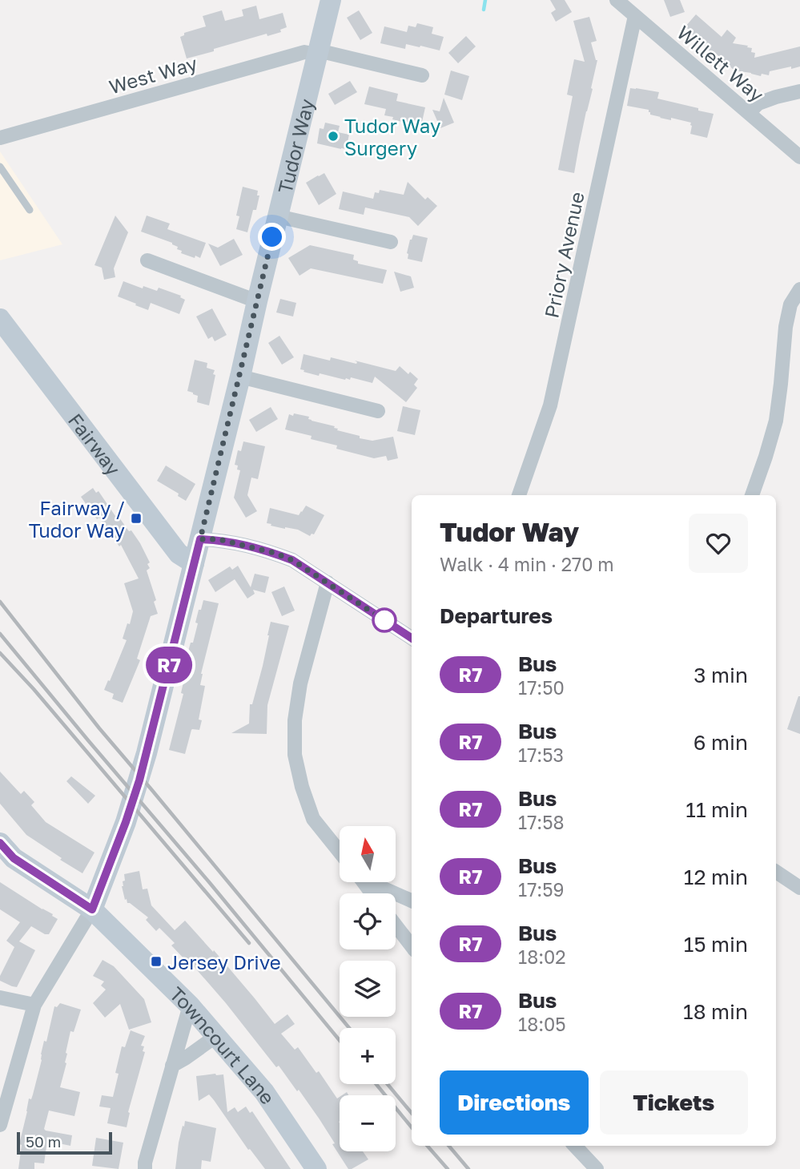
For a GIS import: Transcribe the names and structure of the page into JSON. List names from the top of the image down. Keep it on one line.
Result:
{"streets":{"street":["Willett Way","West Way","Tudor Way","Priory Avenue","Fairway","Towncourt Lane"]},"crossings":[["Willett Way","Priory Avenue"],["West Way","Tudor Way"],["Tudor Way","Fairway"],["Tudor Way","Towncourt Lane"]],"places":{"other":["Tudor Way Surgery"],"transit":["Fairway / Tudor Way","Jersey Drive"]},"lines":["bus line R7"],"scale_bar":"50 m","north":"top","page":{"on_map":"R7","heading":[["Tudor Way","Walk · 4 min · 270 m"],"Departures"],"list":[{"mark":"R7","name":"Bus","note":"17:50","value":"3 min"},{"mark":"R7","name":"Bus","note":"17:53","value":"6 min"},{"mark":"R7","name":"Bus","note":"17:58","value":"11 min"},{"mark":"R7","name":"Bus","note":"17:59","value":"12 min"},{"mark":"R7","name":"Bus","note":"18:02","value":"15 min"},{"mark":"R7","name":"Bus","note":"18:05","value":"18 min"}],"map_buttons":["+","−"],"buttons":["Directions","Tickets"],"scale":"50 m"}}
